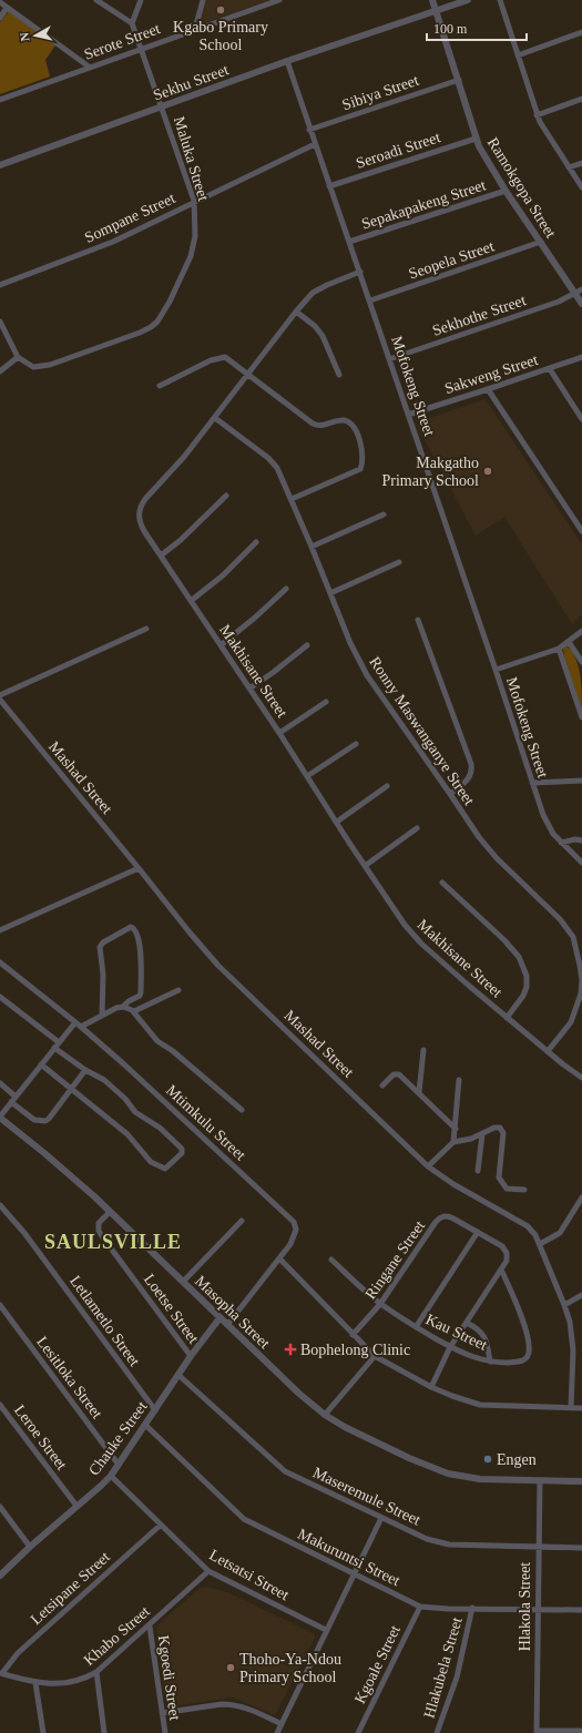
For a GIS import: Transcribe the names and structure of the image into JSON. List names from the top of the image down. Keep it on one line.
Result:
{"streets":{"street":["Serote Street","Sekhu Street","Sibiya Street","Seroadi Street","Maluka Street","Ramokgopa Street","Sepakapakeng Street","Sompane Street","Seopela Street","Sekhothe Street","Sakweng Street","Mofokeng Street","Makhisane Street","Ronny Maswanganye Street","Mashad Street","Mtimkulu Street","Ringane Street","Loetse Street","Masopha Street","Letlametlo Street","Kau Street","Lesitloka Street","Leroe Street","Chauke Street","Maseremule Street","Makuruntsi Street","Letsatsi Street","Letsipane Street","Hlakola Street","Khabo Street","Kgoale Street","Hlakubela Street","Kgoedi Street"]},"crossings":[["Serote Street","Maluka Street"],["Sekhu Street","Maluka Street"],["Sekhu Street","Ramokgopa Street"],["Sekhu Street","Mofokeng Street"],["Sibiya Street","Ramokgopa Street"],["Sibiya Street","Mofokeng Street"],["Seroadi Street","Ramokgopa Street"],["Seroadi Street","Mofokeng Street"],["Maluka Street","Sompane Street"],["Ramokgopa Street","Sepakapakeng Street"],["Ramokgopa Street","Seopela Street"],["Ramokgopa Street","Sekhothe Street"],["Sepakapakeng Street","Mofokeng Street"],["Sompane Street","Mofokeng Street"],["Seopela Street","Mofokeng Street"],["Sekhothe Street","Mofokeng Street"],["Sakweng Street","Mofokeng Street"],["Mofokeng Street","Makhisane Street"],["Makhisane Street","Ronny Maswanganye Street"],["Mtimkulu Street","Masopha Street"],["Ringane Street","Kau Street"],["Loetse Street","Masopha Street"],["Loetse Street","Chauke Street"],["Masopha Street","Chauke Street"],["Masopha Street","Hlakola Street"],["Letlametlo Street","Chauke Street"],["Lesitloka Street","Chauke Street"],["Leroe Street","Chauke Street"],["Chauke Street","Maseremule Street"],["Chauke Street","Makuruntsi Street"],["Chauke Street","Letsatsi Street"],["Maseremule Street","Hlakola Street"],["Makuruntsi Street","Hlakola Street"],["Makuruntsi Street","Kgoale Street"],["Makuruntsi Street","Hlakubela Street"],["Letsatsi Street","Letsipane Street"],["Letsatsi Street","Khabo Street"],["Letsipane Street","Khabo Street"],["Khabo Street","Kgoedi Street"]],"districts":["SAULSVILLE"],"places":{"other":["Kgabo Primary School","Makgatho Primary School","Engen","Thoho-Ya-Ndou Primary School"],"health":["Bophelong Clinic"]},"scale_bar":"100 m","north":"left"}
